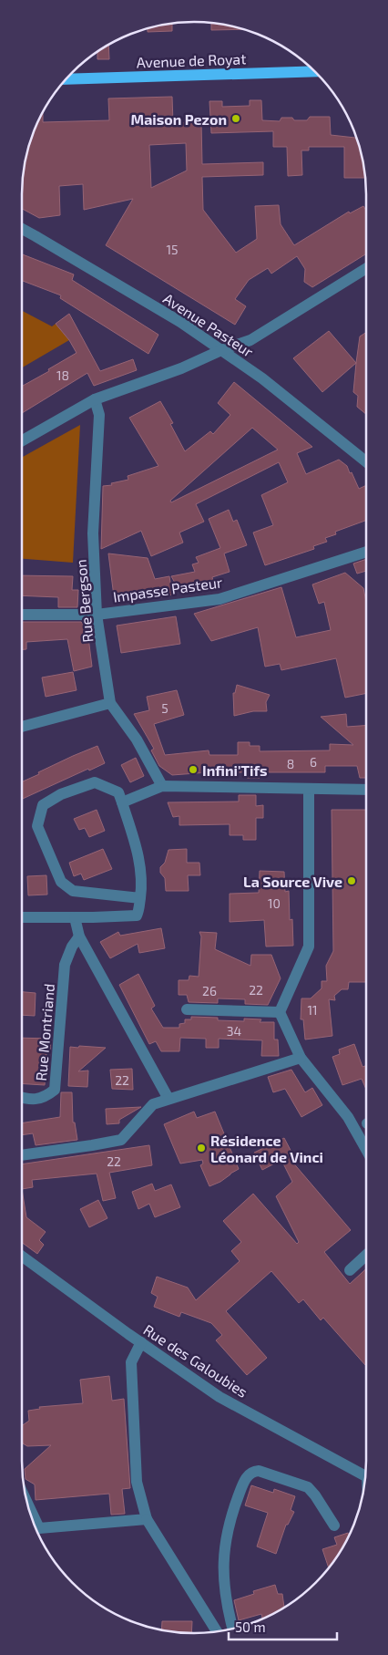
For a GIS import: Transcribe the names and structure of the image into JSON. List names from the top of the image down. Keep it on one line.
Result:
{"streets":{"main road":["Avenue de Royat"],"street":["Avenue Pasteur","Impasse Pasteur","Rue Bergson","Rue Montriand","Rue des Galoubies"]},"crossings":[["Impasse Pasteur","Rue Bergson"]],"places":["Maison Pezon","Infini'Tifs","La Source Vive","Résidence Léonard de Vinci"],"house_numbers":["15","18","5","6","8","10","22","26","11","34","22","22"],"scale_bar":"50 m"}
